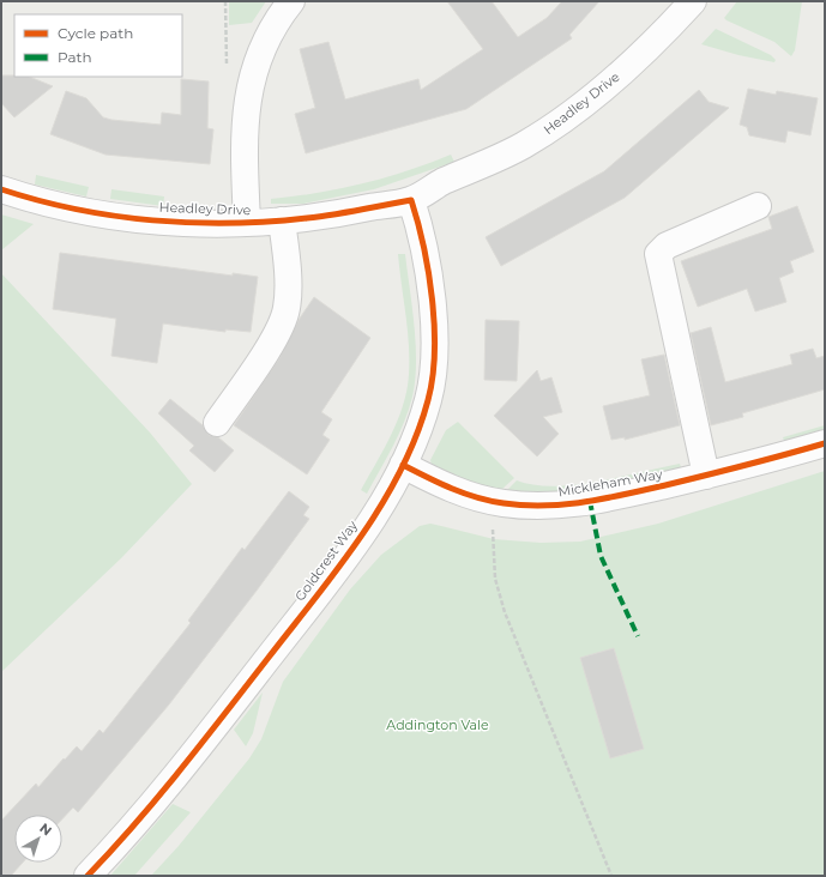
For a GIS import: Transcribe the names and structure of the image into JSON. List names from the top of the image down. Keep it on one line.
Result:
{"streets":{"street":["Headley Drive","Mickleham Way","Goldcrest Way"]},"crossings":[["Headley Drive","Goldcrest Way"],["Mickleham Way","Goldcrest Way"]],"parks":["Addington Vale"],"legend":["Cycle path","Path"],"north":"top right"}
